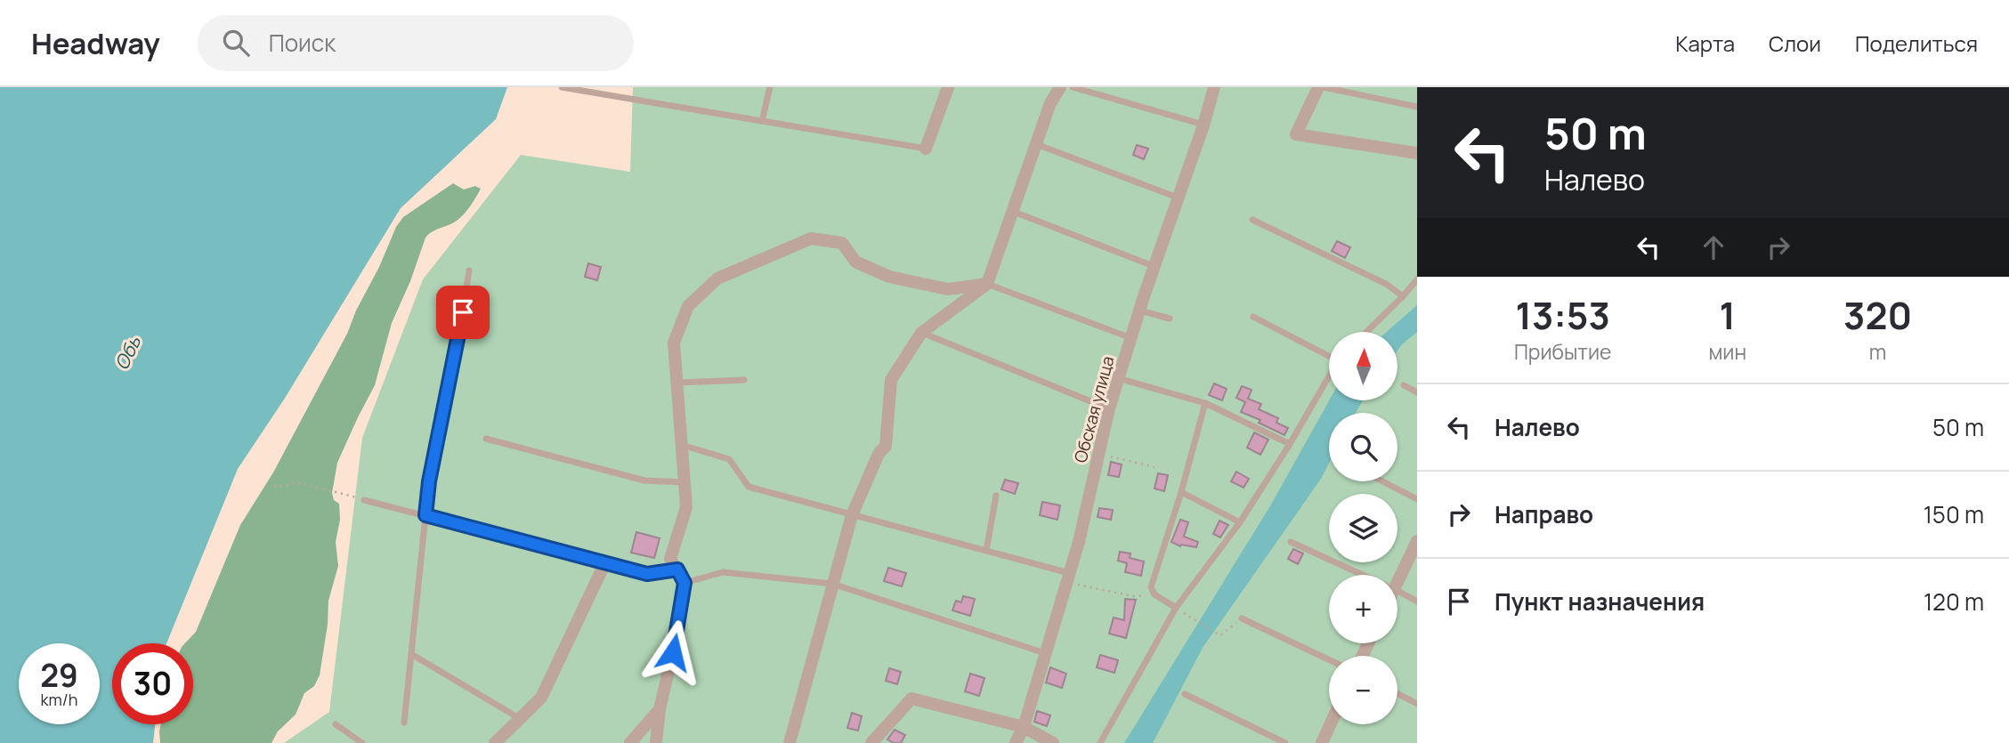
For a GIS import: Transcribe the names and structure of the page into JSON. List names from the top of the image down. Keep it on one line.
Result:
{"streets":{"street":["Обская улица"]},"water":["Обь"],"north":"top","page":{"header":"Headway","search":"Поиск","nav":["Карта","Слои","Поделиться"],"turn":["50 m","Налево"],"eta":["13:53","Прибытие","1","мин","320","m"],"map_buttons":["+","−"],"list":[{"name":"Налево","value":"50 m"},{"name":"Направо","value":"150 m"},{"name":"Пункт назначения","value":"120 m"}],"speed":"29 km/h","limit":"30"}}
